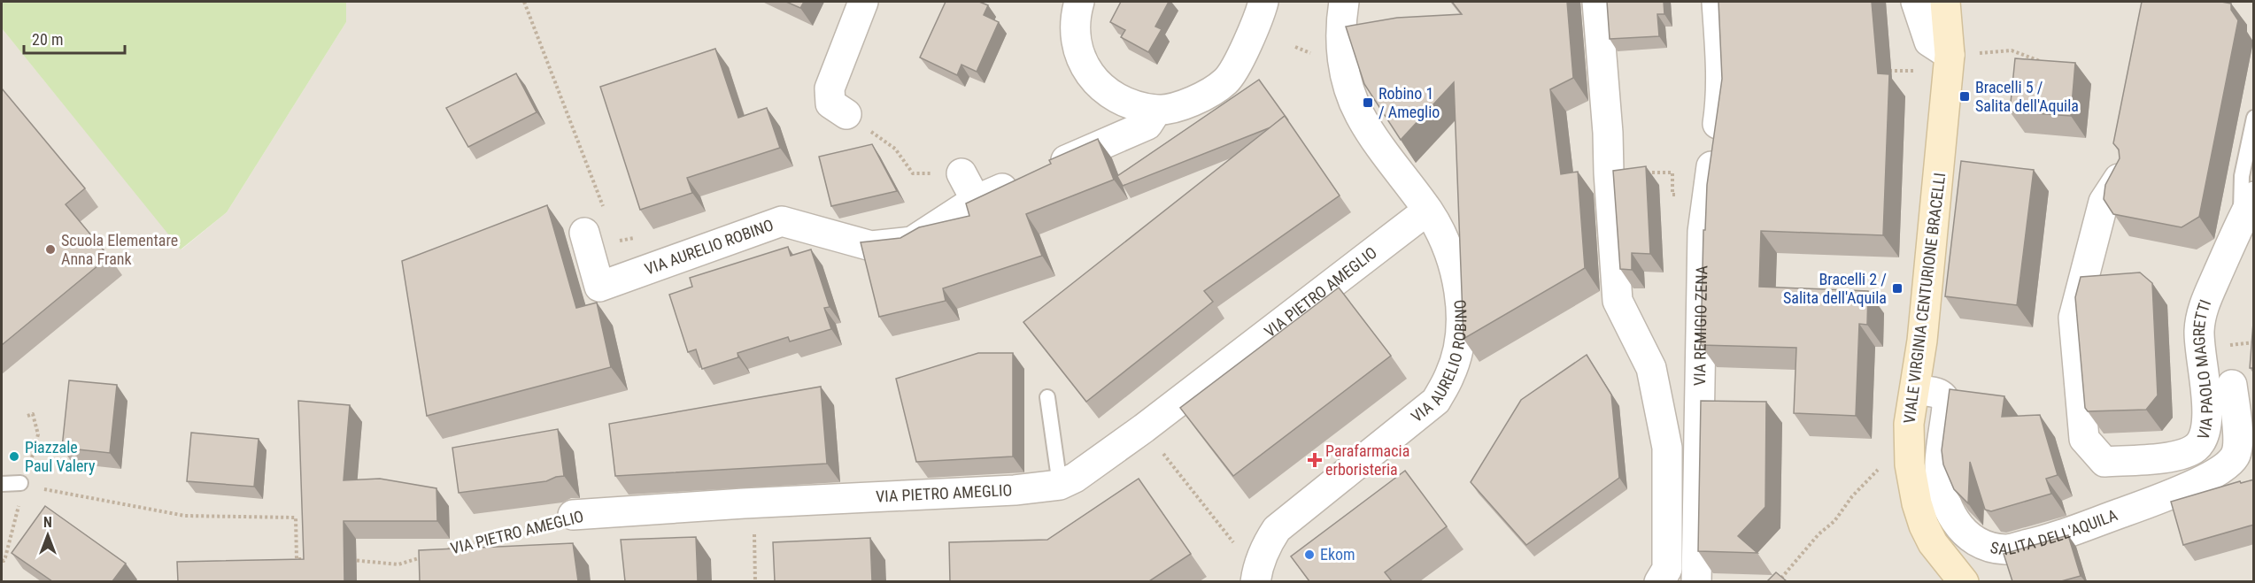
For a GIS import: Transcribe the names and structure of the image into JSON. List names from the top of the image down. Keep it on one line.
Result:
{"streets":{"street":["VIA AURELIO ROBINO","VIA PIETRO AMEGLIO","VIALE VIRGINIA CENTURIONE BRACELLI","VIA REMIGIO ZENA","VIA PAOLO MAGRETTI","SALITA DELL'AQUILA"]},"crossings":[["VIA AURELIO ROBINO","VIA PIETRO AMEGLIO"],["VIALE VIRGINIA CENTURIONE BRACELLI","SALITA DELL'AQUILA"]],"places":{"transit":["Bracelli 5 / Salita dell'Aquila","Robino 1 / Ameglio","Bracelli 2 / Salita dell'Aquila"],"other":["Scuola Elementare Anna Frank","Piazzale Paul Valery","Ekom"],"health":["Parafarmacia erboristeria"]},"scale_bar":"20 m","north":"top"}
